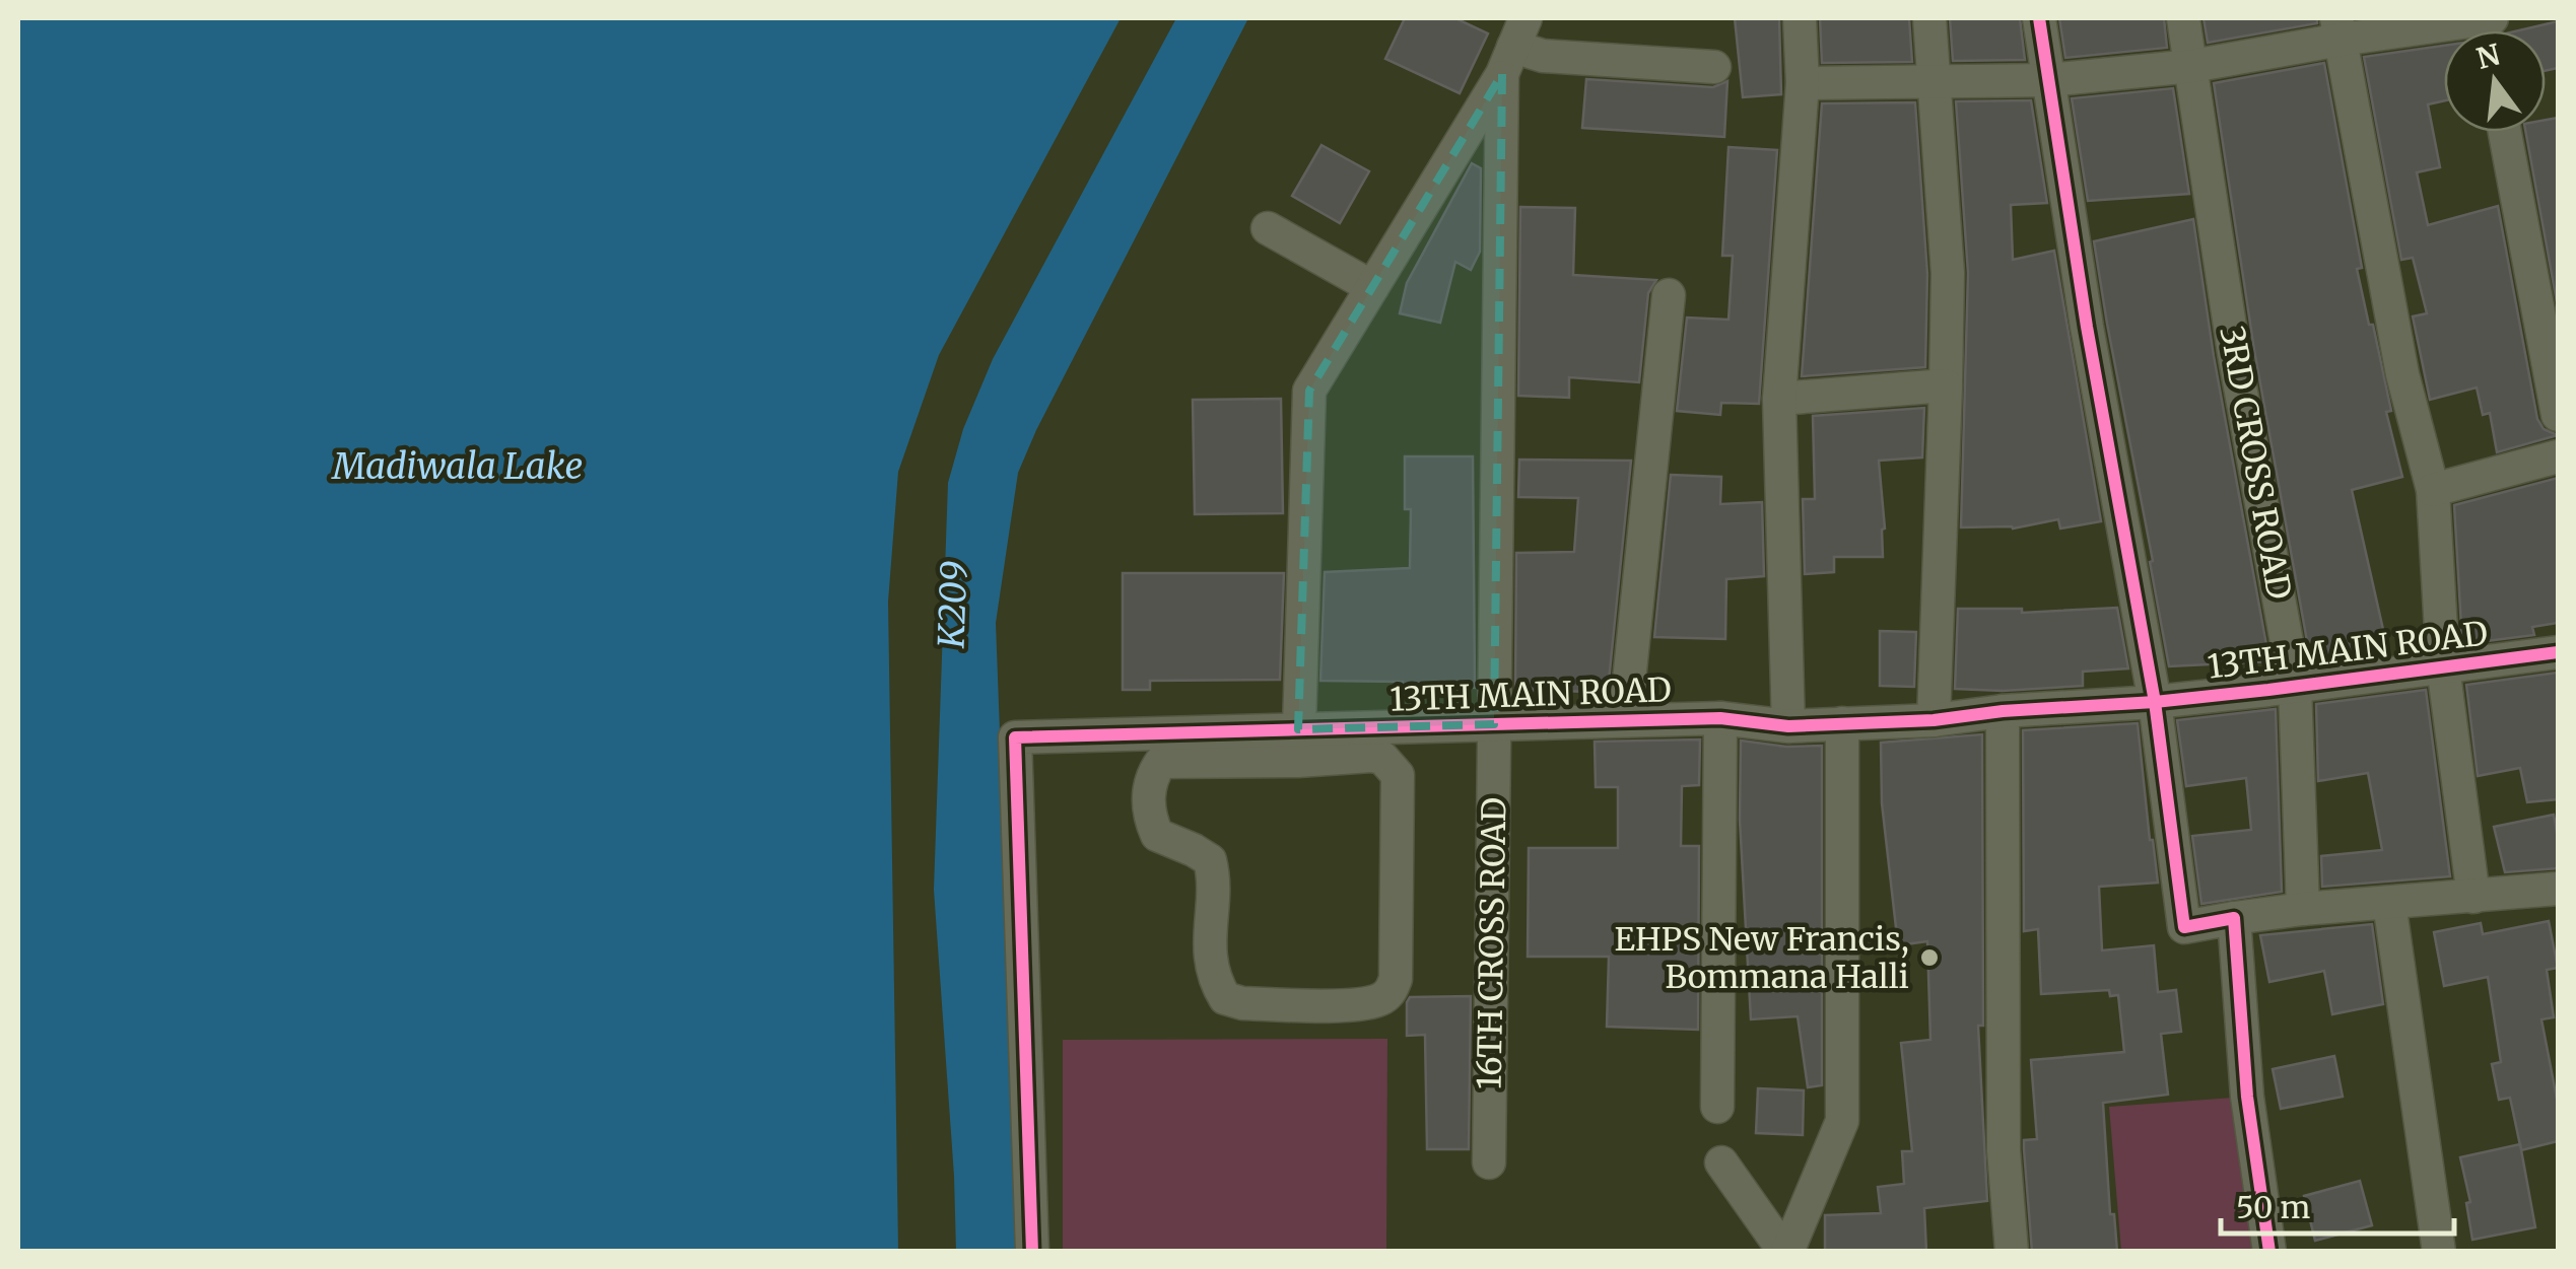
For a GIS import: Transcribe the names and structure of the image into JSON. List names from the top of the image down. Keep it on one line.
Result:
{"streets":{"street":["3RD CROSS ROAD","13TH MAIN ROAD","16TH CROSS ROAD"]},"crossings":[["3RD CROSS ROAD","13TH MAIN ROAD"],["13TH MAIN ROAD","16TH CROSS ROAD"]],"water":["Madiwala Lake","K209"],"places":["EHPS New Francis, Bommana Halli"],"scale_bar":"50 m","north":"top"}
